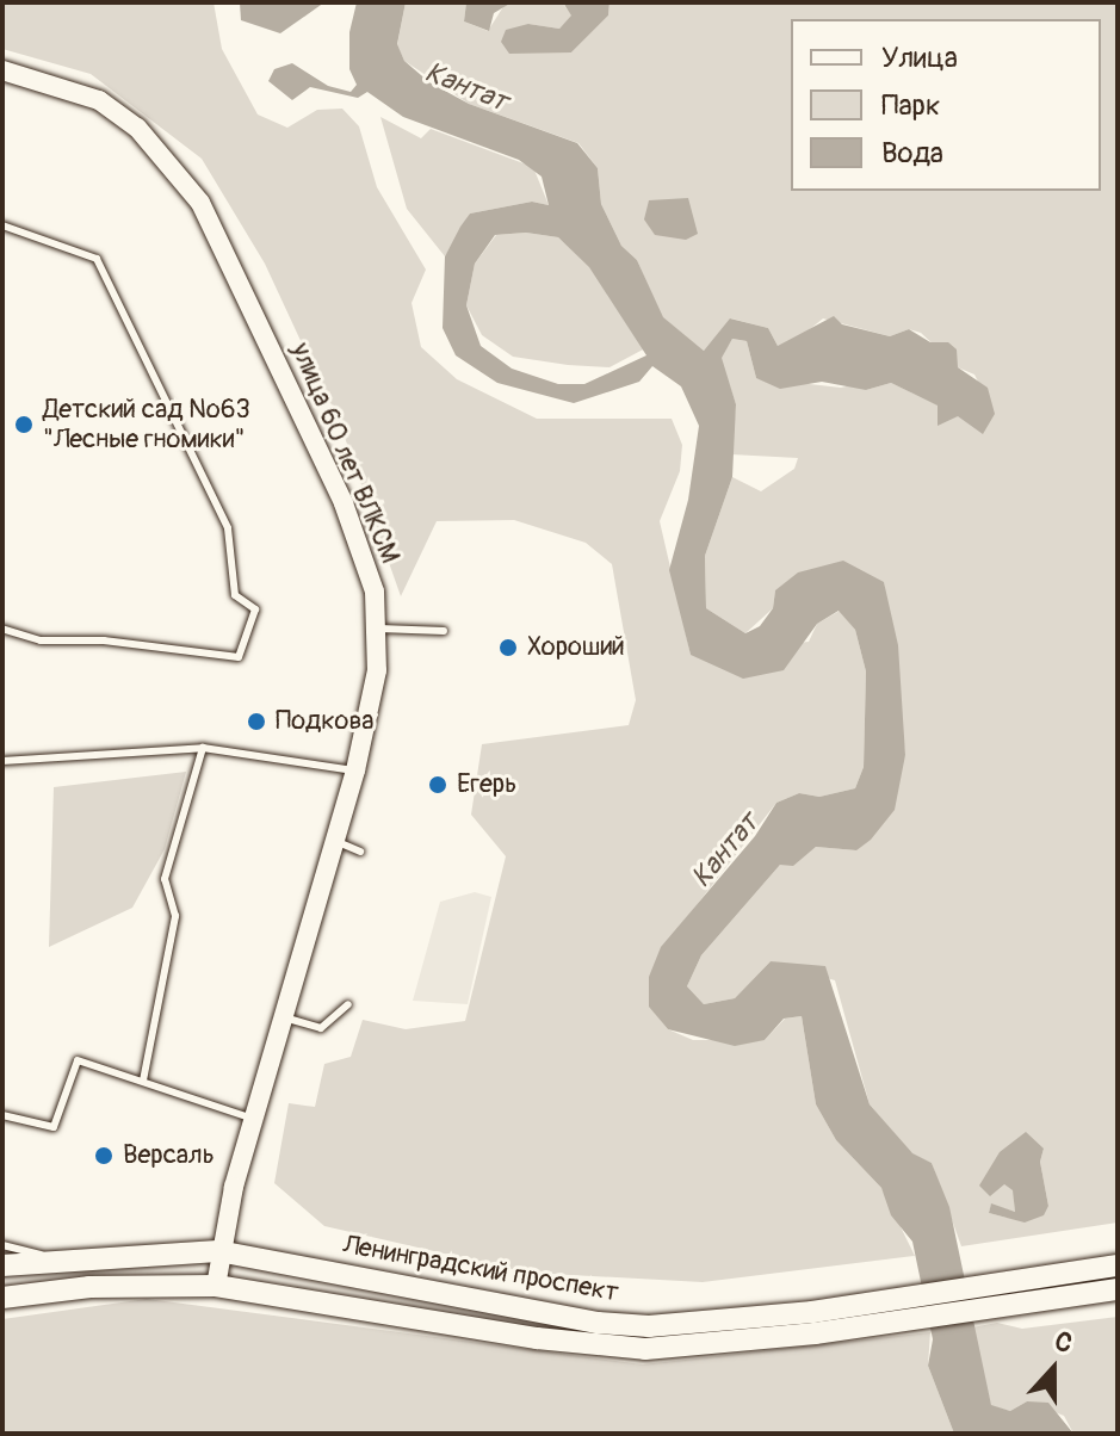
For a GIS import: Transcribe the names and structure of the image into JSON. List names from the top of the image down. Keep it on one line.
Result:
{"streets":{"main road":["Ленинградский проспект"],"street":["улица 60 лет ВЛКСМ"]},"crossings":[["улица 60 лет ВЛКСМ","Ленинградский проспект"]],"water":["Кантат"],"places":["Детский сад №63 \"Лесные гномики\"","Хороший","Подкова","Егерь","Версаль"],"legend":["Улица","Парк","Вода"],"north":"top"}
